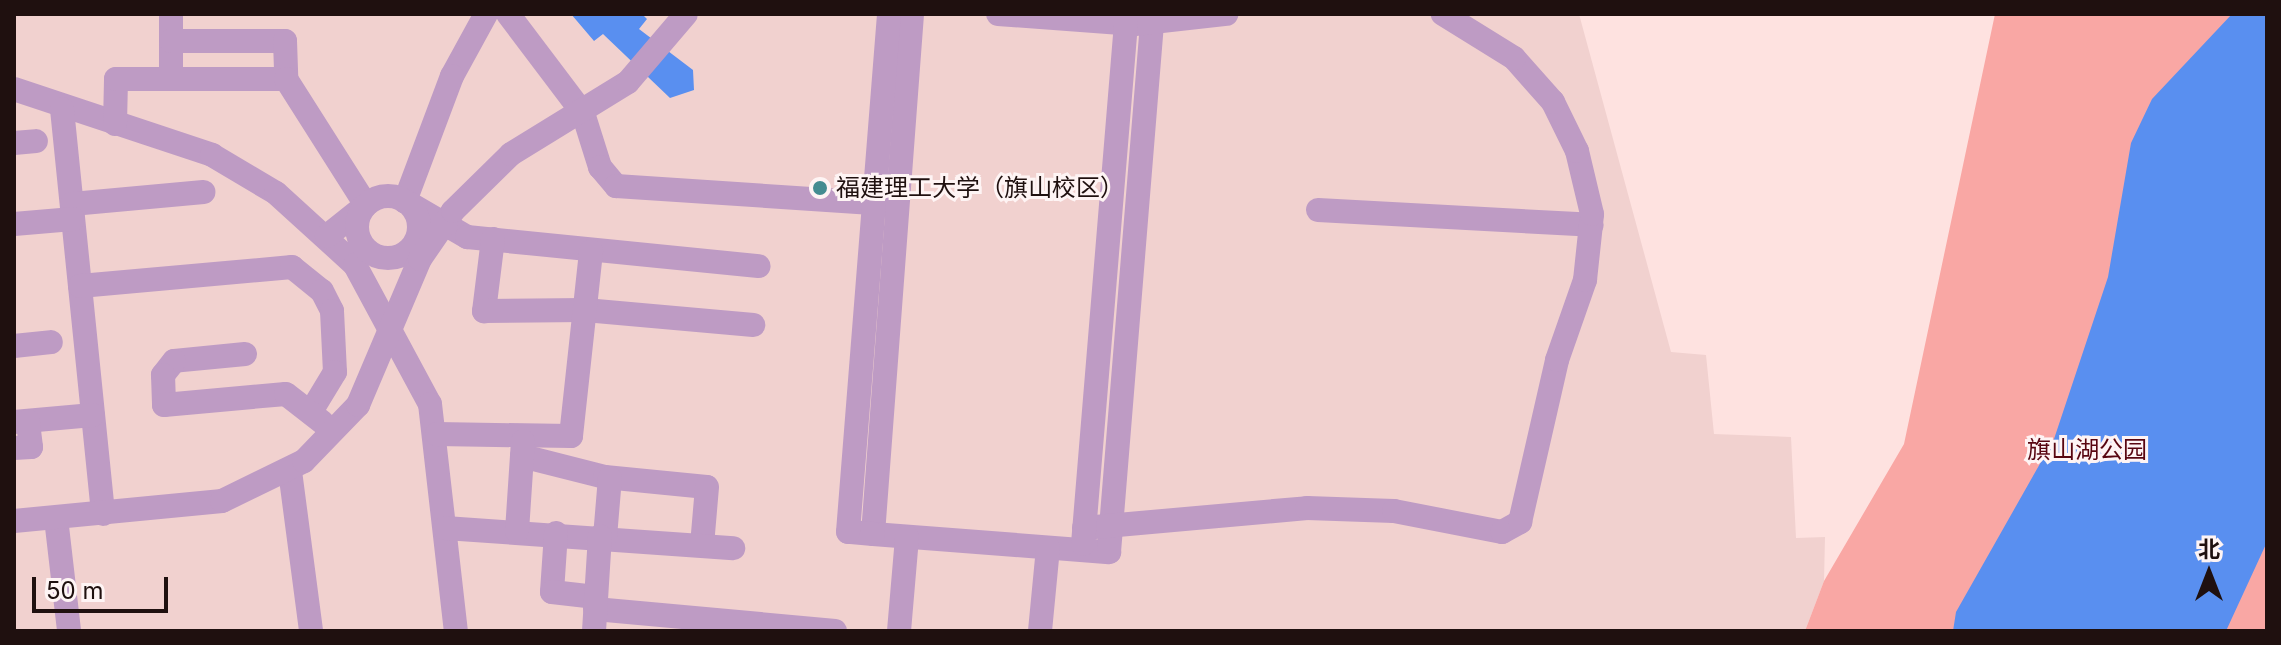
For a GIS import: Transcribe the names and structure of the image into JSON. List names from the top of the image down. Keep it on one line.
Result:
{"parks":["旗山湖公园"],"places":["福建理工大学（旗山校区）"],"scale_bar":"50 m","north":"top"}
